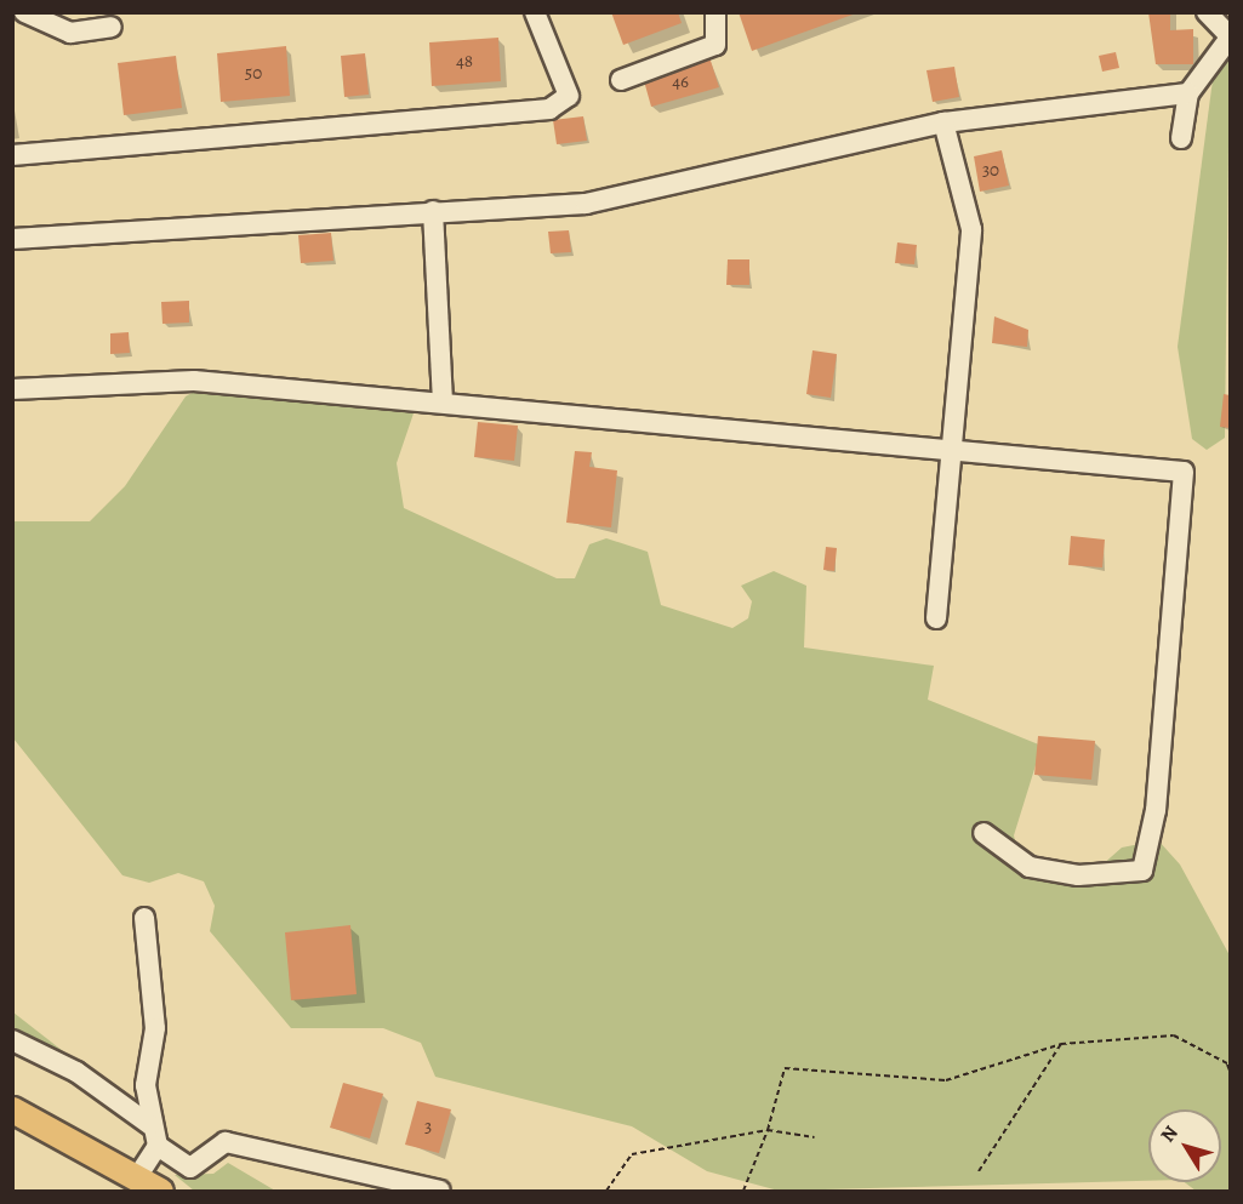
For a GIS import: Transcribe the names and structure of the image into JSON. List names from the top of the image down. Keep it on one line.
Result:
{"house_numbers":["48","50","46","30","3"],"north":"top left"}
